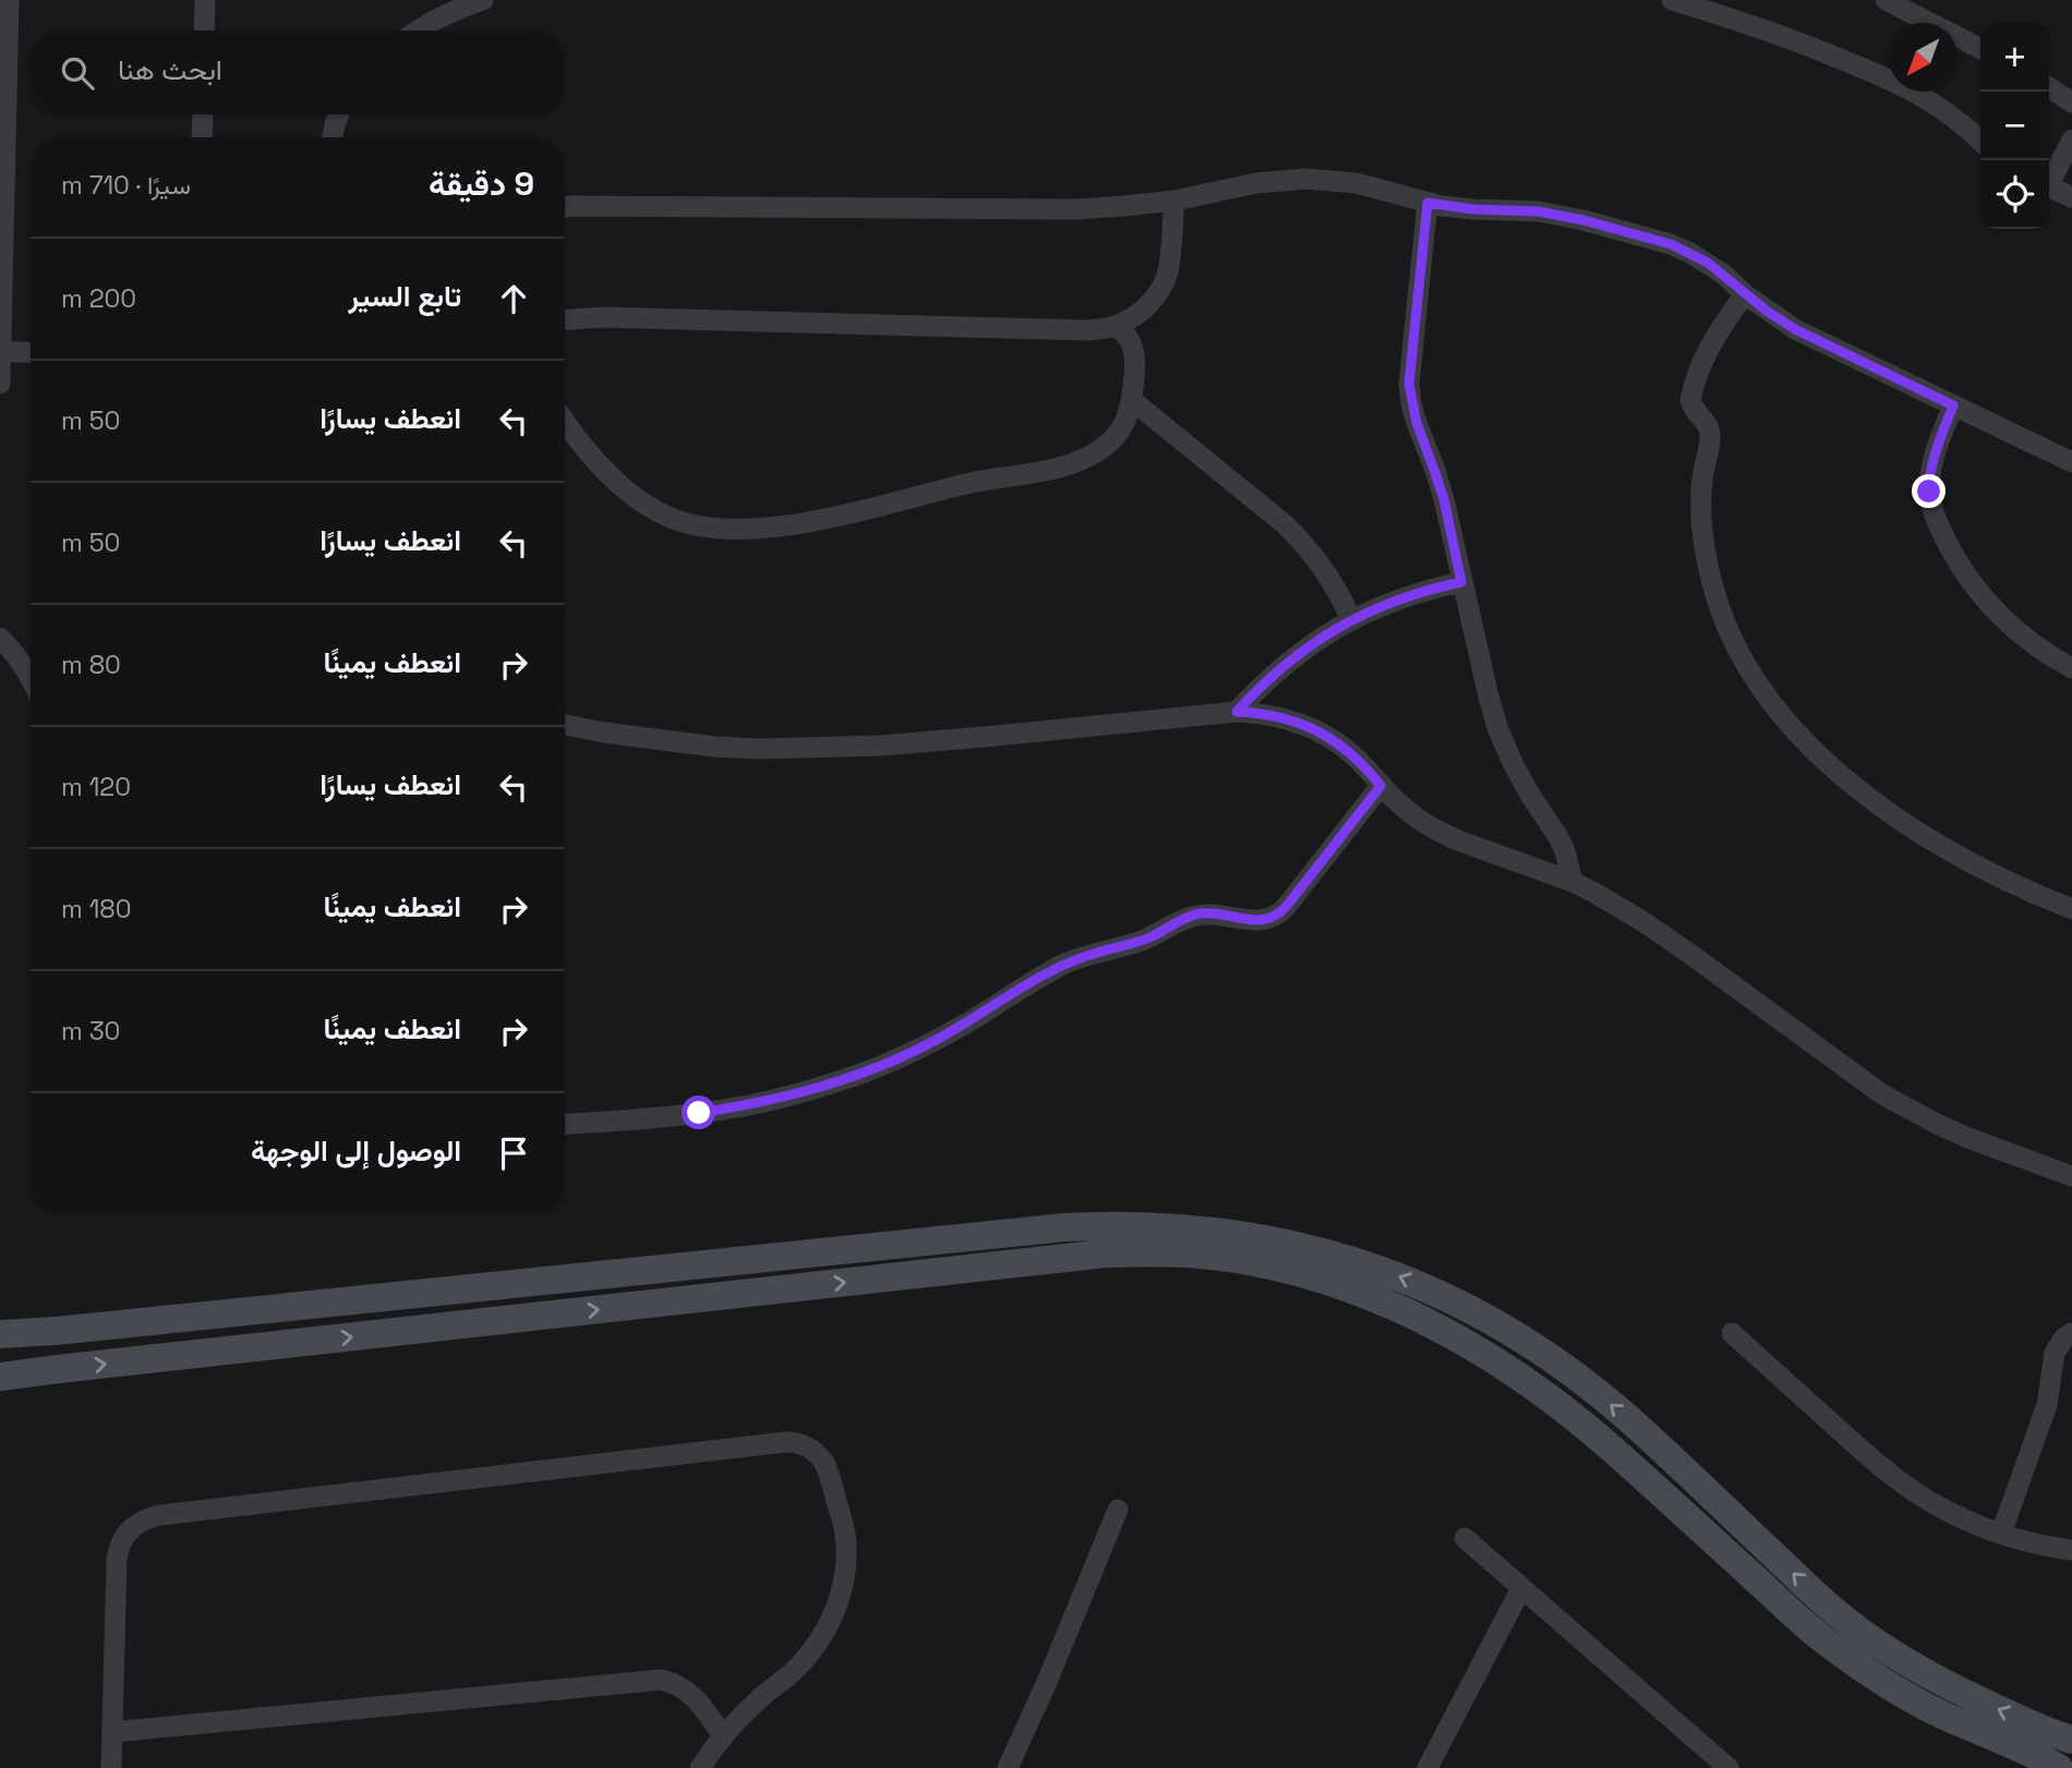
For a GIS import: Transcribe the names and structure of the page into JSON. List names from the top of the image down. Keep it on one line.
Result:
{"north":"bottom left","page":{"map_buttons":["+","−"],"search":"ابحث هنا","heading":["9 دقيقة","سيرًا · 710 m"],"list":[["تابع السير","200 m"],["انعطف يسارًا","50 m"],["انعطف يسارًا","50 m"],["انعطف يمينًا","80 m"],["انعطف يسارًا","120 m"],["انعطف يمينًا","180 m"],["انعطف يمينًا","30 m"],"الوصول إلى الوجهة"]}}
